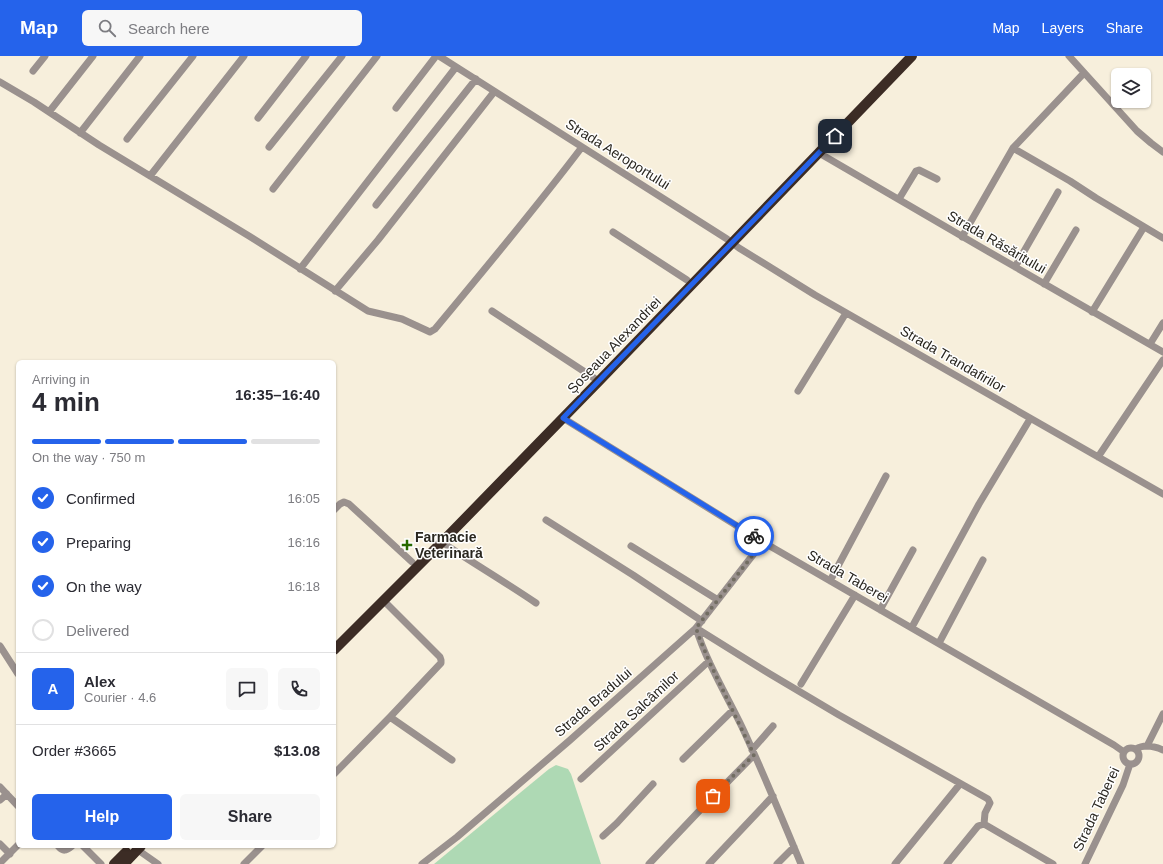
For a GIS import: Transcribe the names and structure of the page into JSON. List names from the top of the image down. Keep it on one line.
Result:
{"streets":{"highway":["Șoseaua Alexandriei"],"street":["Strada Aeroportului","Strada Răsăritului","Strada Trandafirilor","Strada Taberei","Strada Bradului","Strada Salcâmilor"]},"crossings":[["Strada Aeroportului","Șoseaua Alexandriei"],["Strada Aeroportului","Strada Trandafirilor"],["Strada Răsăritului","Șoseaua Alexandriei"],["Șoseaua Alexandriei","Strada Trandafirilor"],["Șoseaua Alexandriei","Strada Taberei"],["Strada Taberei","Strada Bradului"]],"places":{"health":["Farmacie Veterinară"]},"page":{"header":"Map","search":"Search here","nav":["Map","Layers","Share"],"heading":["4 min","Arriving in","16:35–16:40"],"panel":["Alex","Courier · 4.6","Order #3665","$13.08"],"bar":"On the way · 750 m","list":[["Confirmed","16:05"],["Preparing","16:16"],["On the way","16:18"],"Delivered"],"round":"A","buttons":["Help","Share"]}}
